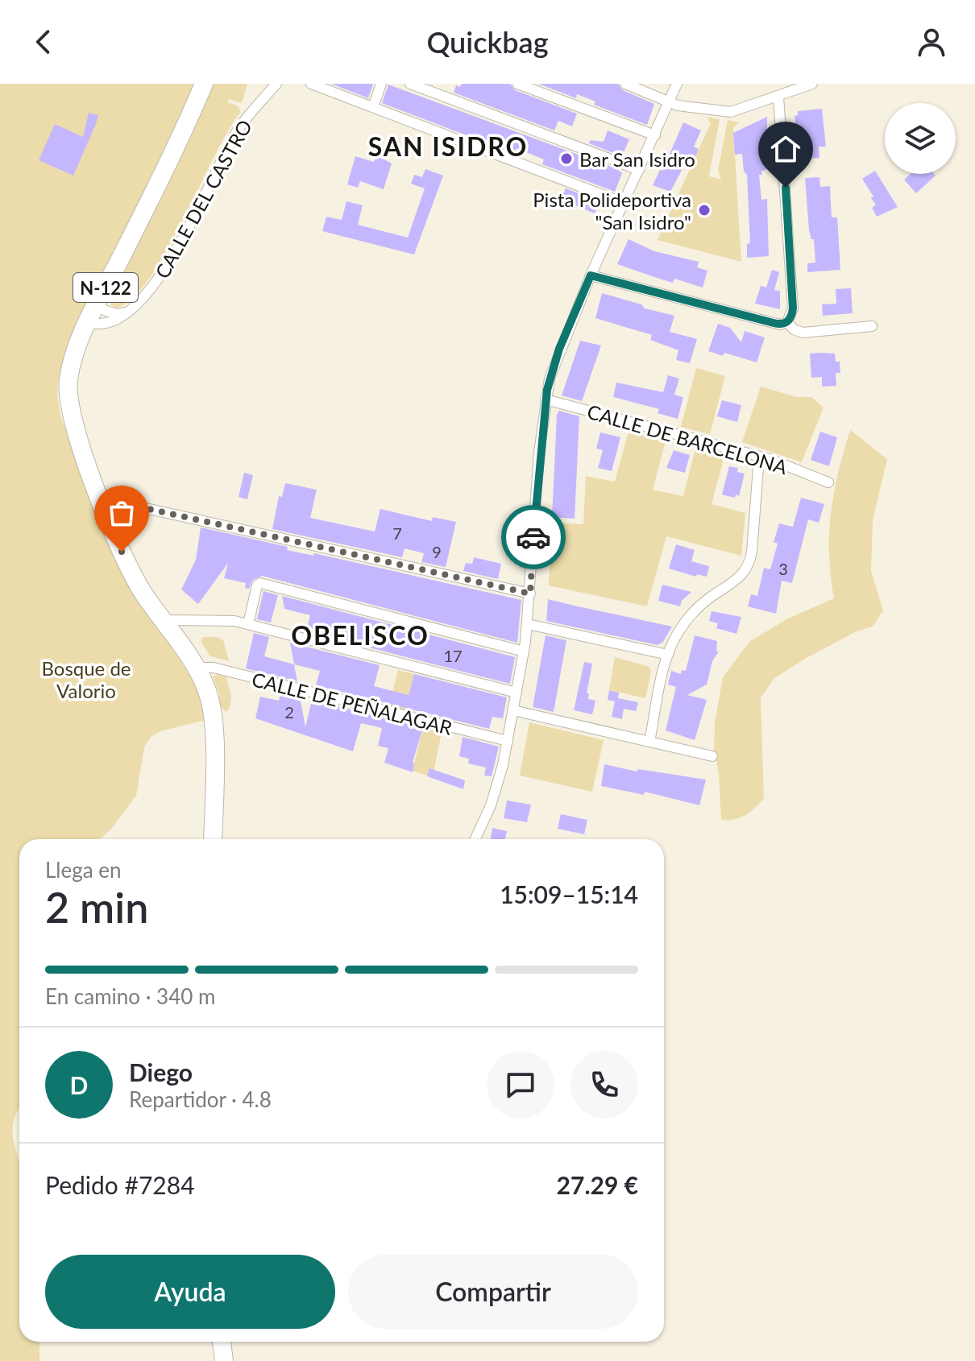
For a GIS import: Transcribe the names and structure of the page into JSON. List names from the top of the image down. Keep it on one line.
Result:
{"streets":{"highway":["N-122"],"street":["CALLE DEL CASTRO","CALLE DE BARCELONA","CALLE DE PEÑALAGAR"]},"crossings":[["CALLE DEL CASTRO","N-122"],["N-122","CALLE DE PEÑALAGAR"]],"districts":["SAN ISIDRO","OBELISCO"],"parks":["Bosque de Valorio"],"places":["Bar San Isidro","Pista Polideportiva \"San Isidro\""],"house_numbers":["7","9","3","17","2"],"page":{"header":"Quickbag","heading":["2 min","Llega en","15:09–15:14"],"panel":["Diego","Repartidor · 4.8","Pedido #7284","27.29 €"],"bar":"En camino · 340 m","round":"D","buttons":["Ayuda","Compartir"]}}
